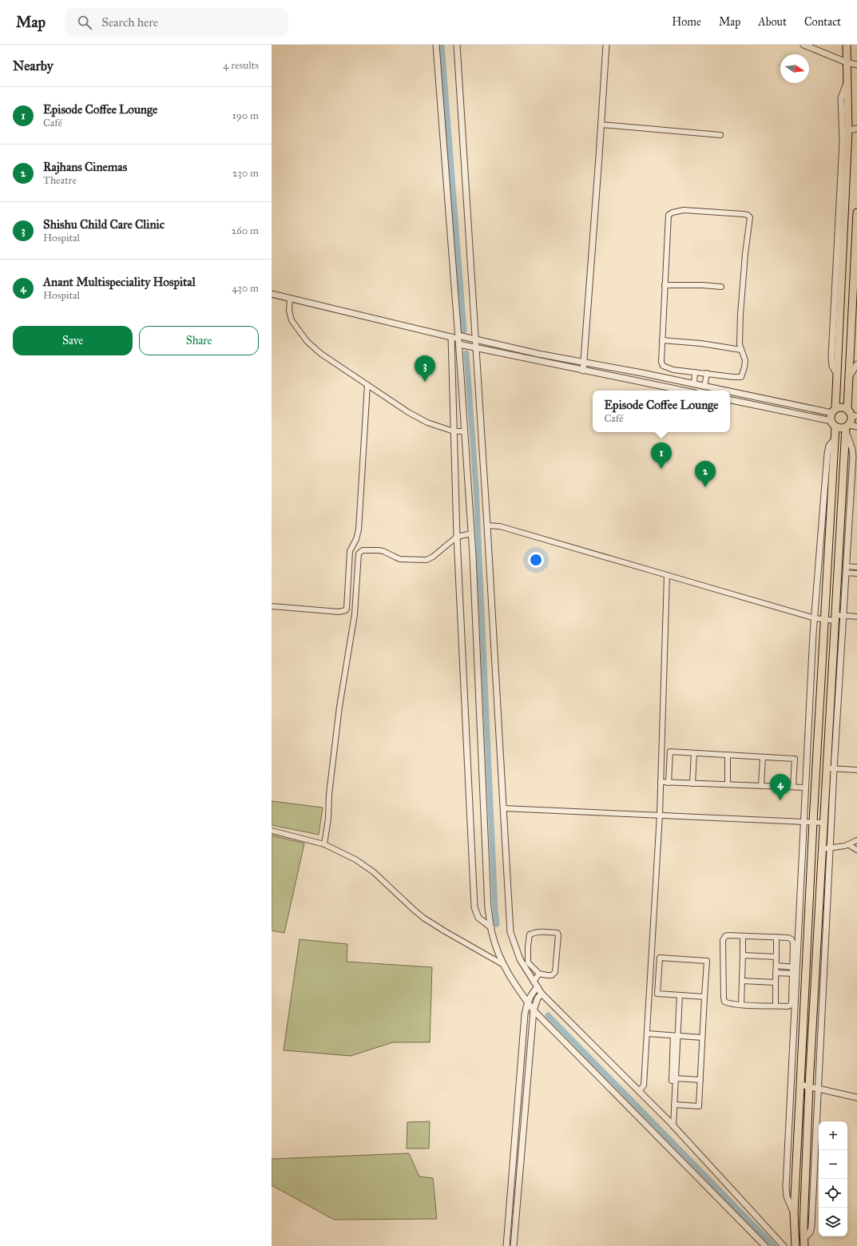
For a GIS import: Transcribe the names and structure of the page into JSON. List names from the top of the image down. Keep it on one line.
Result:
{"north":"right","page":{"header":"Map","search":"Search here","nav":["Home","Map","About","Contact"],"heading":["Nearby","4 results"],"list":[{"mark":"1","name":"Episode Coffee Lounge","note":"Café","value":"190 m"},{"mark":"2","name":"Rajhans Cinemas","note":"Theatre","value":"230 m"},{"mark":"3","name":"Shishu Child Care Clinic","note":"Hospital","value":"260 m"},{"mark":"4","name":"Anant Multispeciality Hospital","note":"Hospital","value":"430 m"}],"buttons":["Save","Share"],"pins":["3","1","2","4"],"popup":["Episode Coffee Lounge","Café"],"map_buttons":["+","−"]}}
